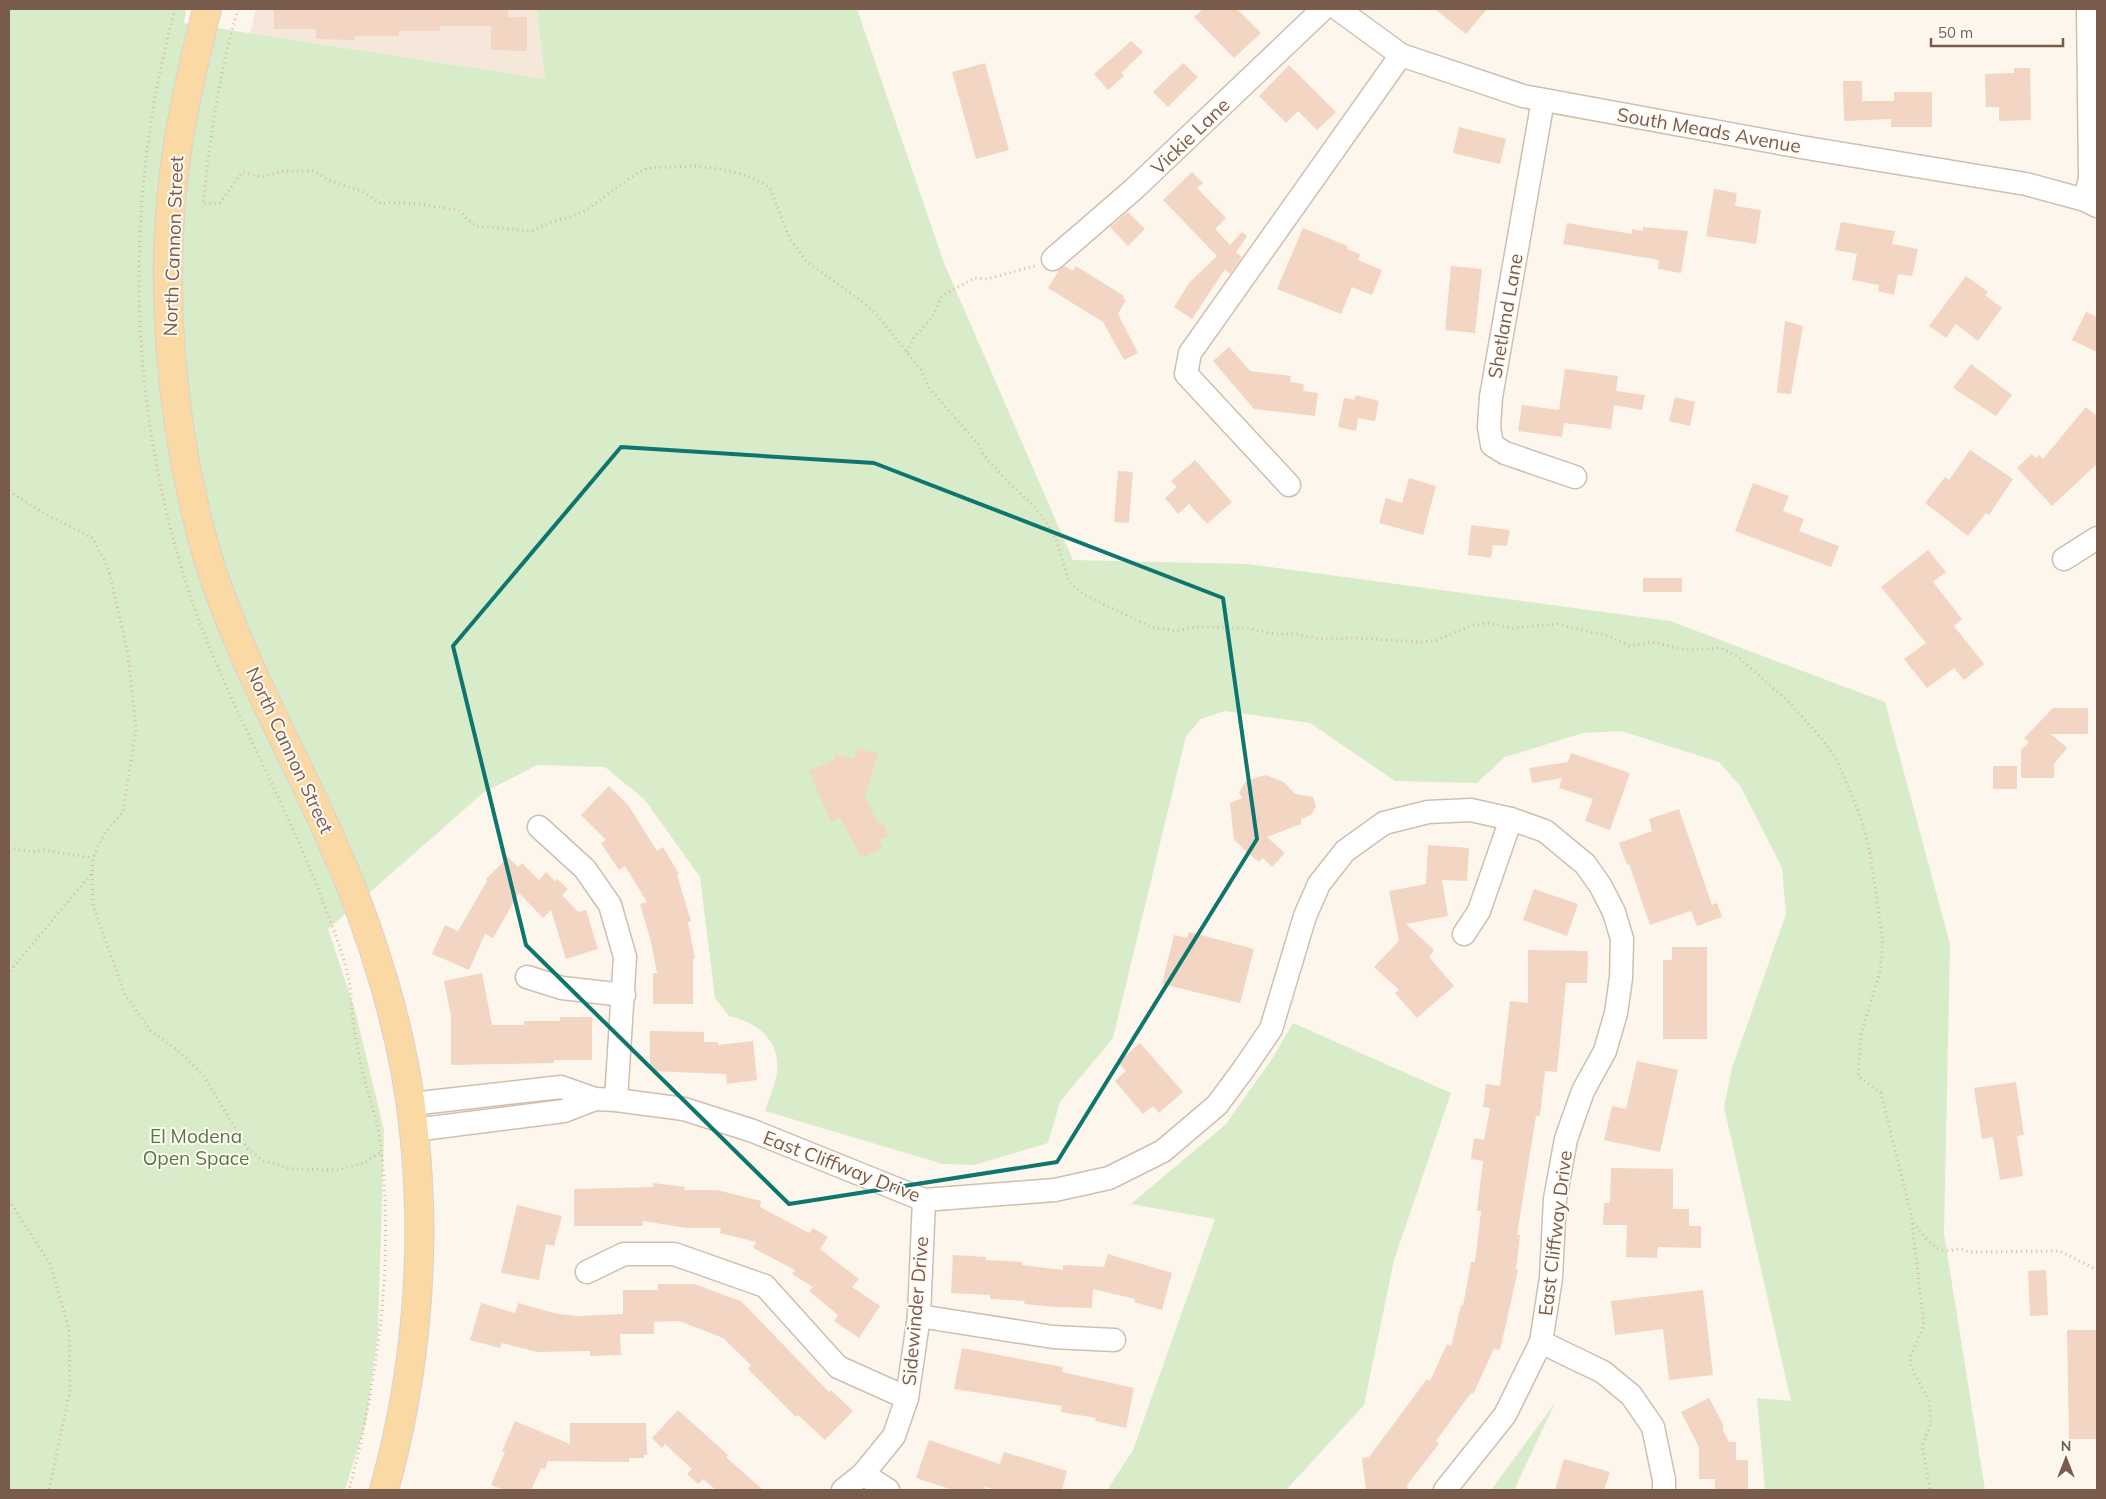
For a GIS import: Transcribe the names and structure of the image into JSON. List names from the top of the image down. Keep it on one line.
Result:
{"streets":{"main road":["North Cannon Street"],"street":["South Meads Avenue","Vickie Lane","Shetland Lane","East Cliffway Drive","Sidewinder Drive"]},"crossings":[["South Meads Avenue","Shetland Lane"],["North Cannon Street","East Cliffway Drive"],["East Cliffway Drive","Sidewinder Drive"]],"parks":["El Modena Open Space"],"scale_bar":"50 m","north":"top"}
